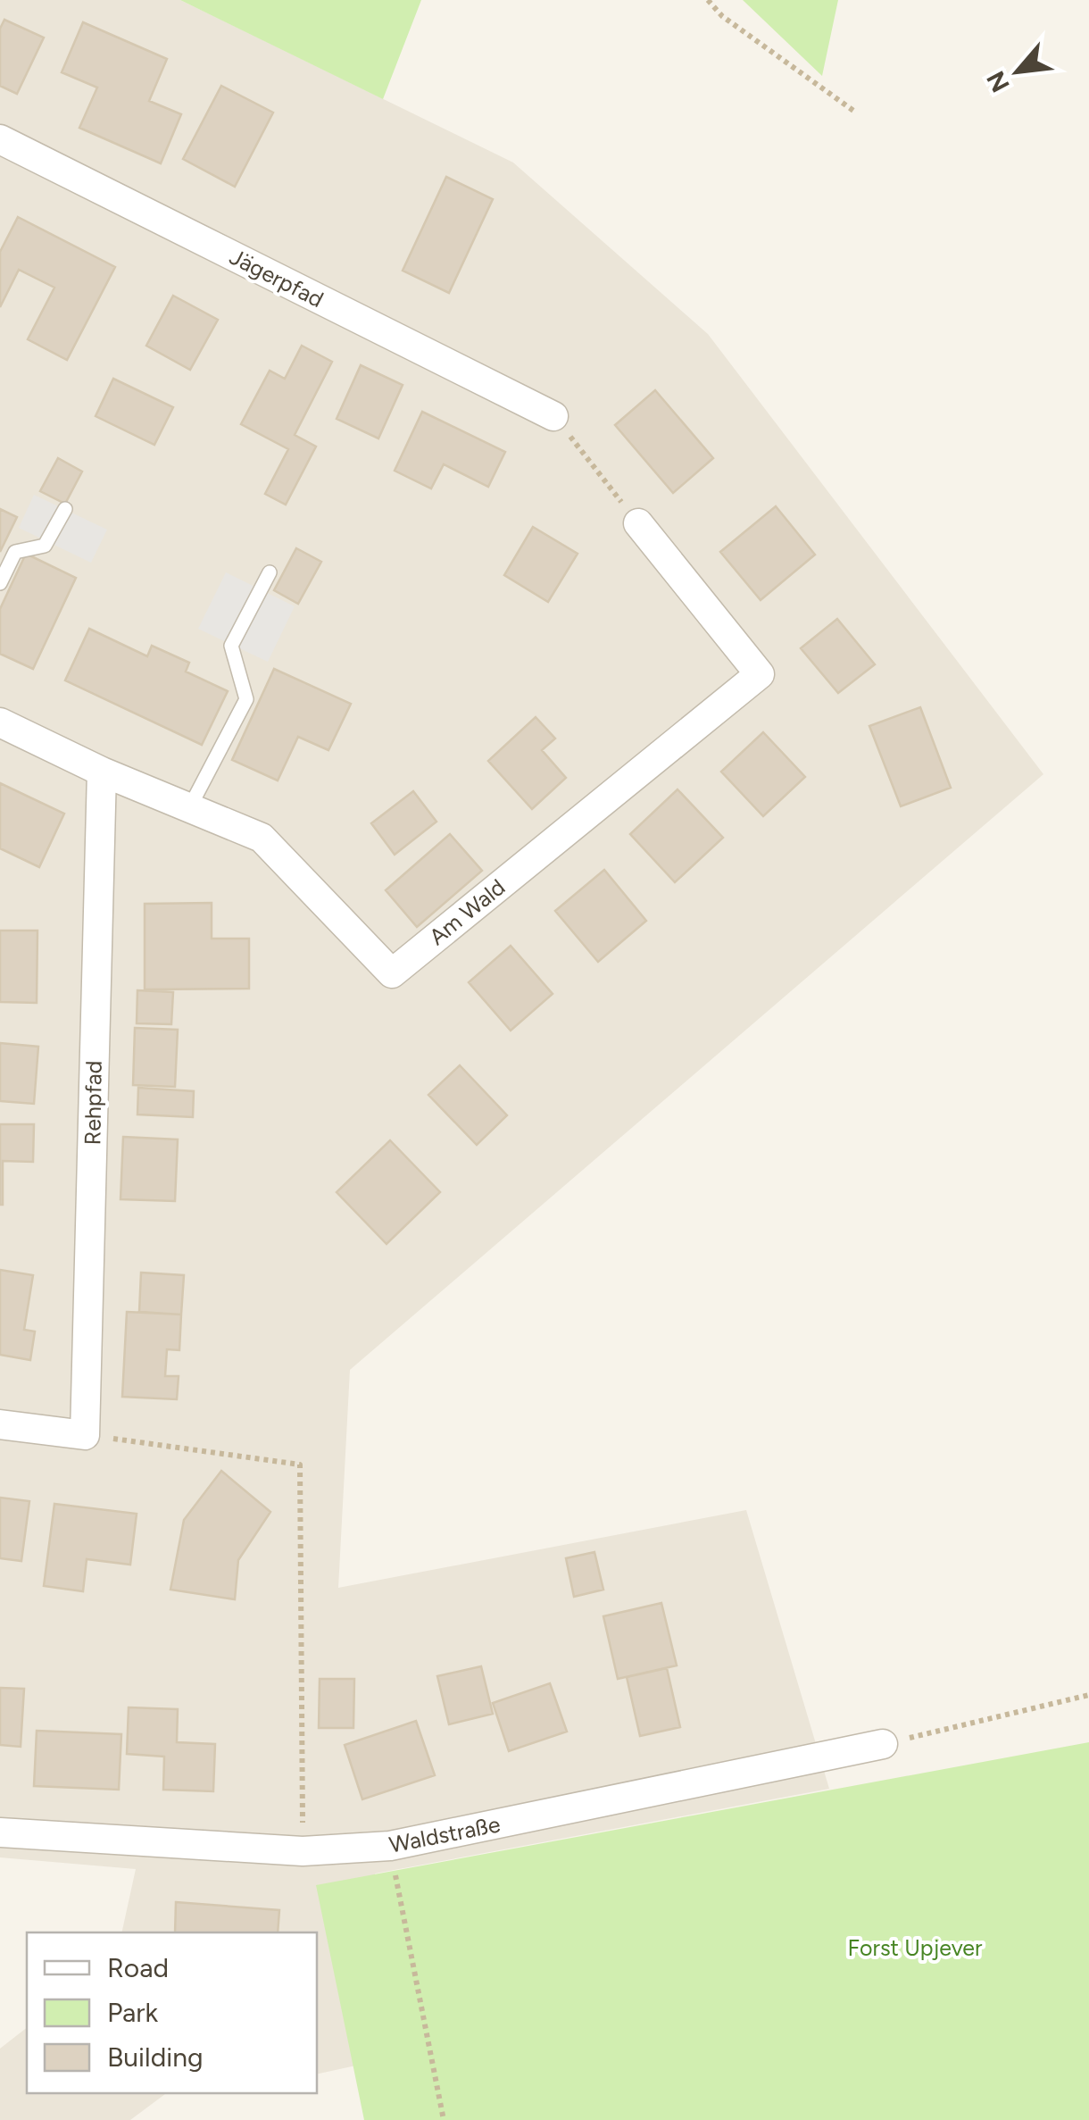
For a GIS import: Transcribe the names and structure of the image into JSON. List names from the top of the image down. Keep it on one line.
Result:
{"streets":{"street":["Jägerpfad","Am Wald","Rehpfad","Waldstraße"]},"crossings":[["Am Wald","Rehpfad"]],"parks":["Forst Upjever"],"legend":["Road","Park","Building"],"north":"bottom left"}
